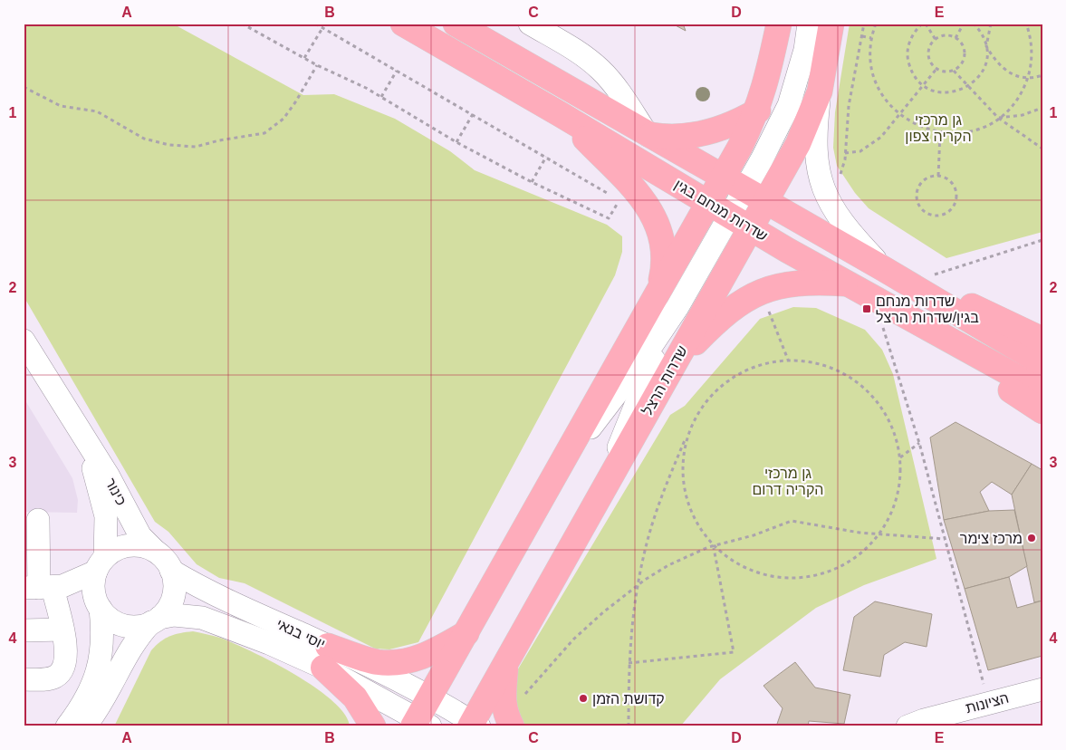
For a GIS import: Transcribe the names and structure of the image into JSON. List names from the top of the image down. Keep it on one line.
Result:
{"streets":{"main road":["שדרות מנחם בגין","שדרות הרצל"],"street":["כינור","יוסי בנאי","הציונות"]},"crossings":[["שדרות מנחם בגין","שדרות הרצל"],["שדרות הרצל","יוסי בנאי"],["כינור","יוסי בנאי"]],"parks":["גן מרכזי הקריה צפון","גן מרכזי הקריה דרום"],"places":{"transit":["שדרות מנחם בגין/שדרות הרצל"],"other":["מרכז צימר","קדושת הזמן"]},"grid":{"columns":["A","B","C","D","E"],"rows":["1","2","3","4"]}}
